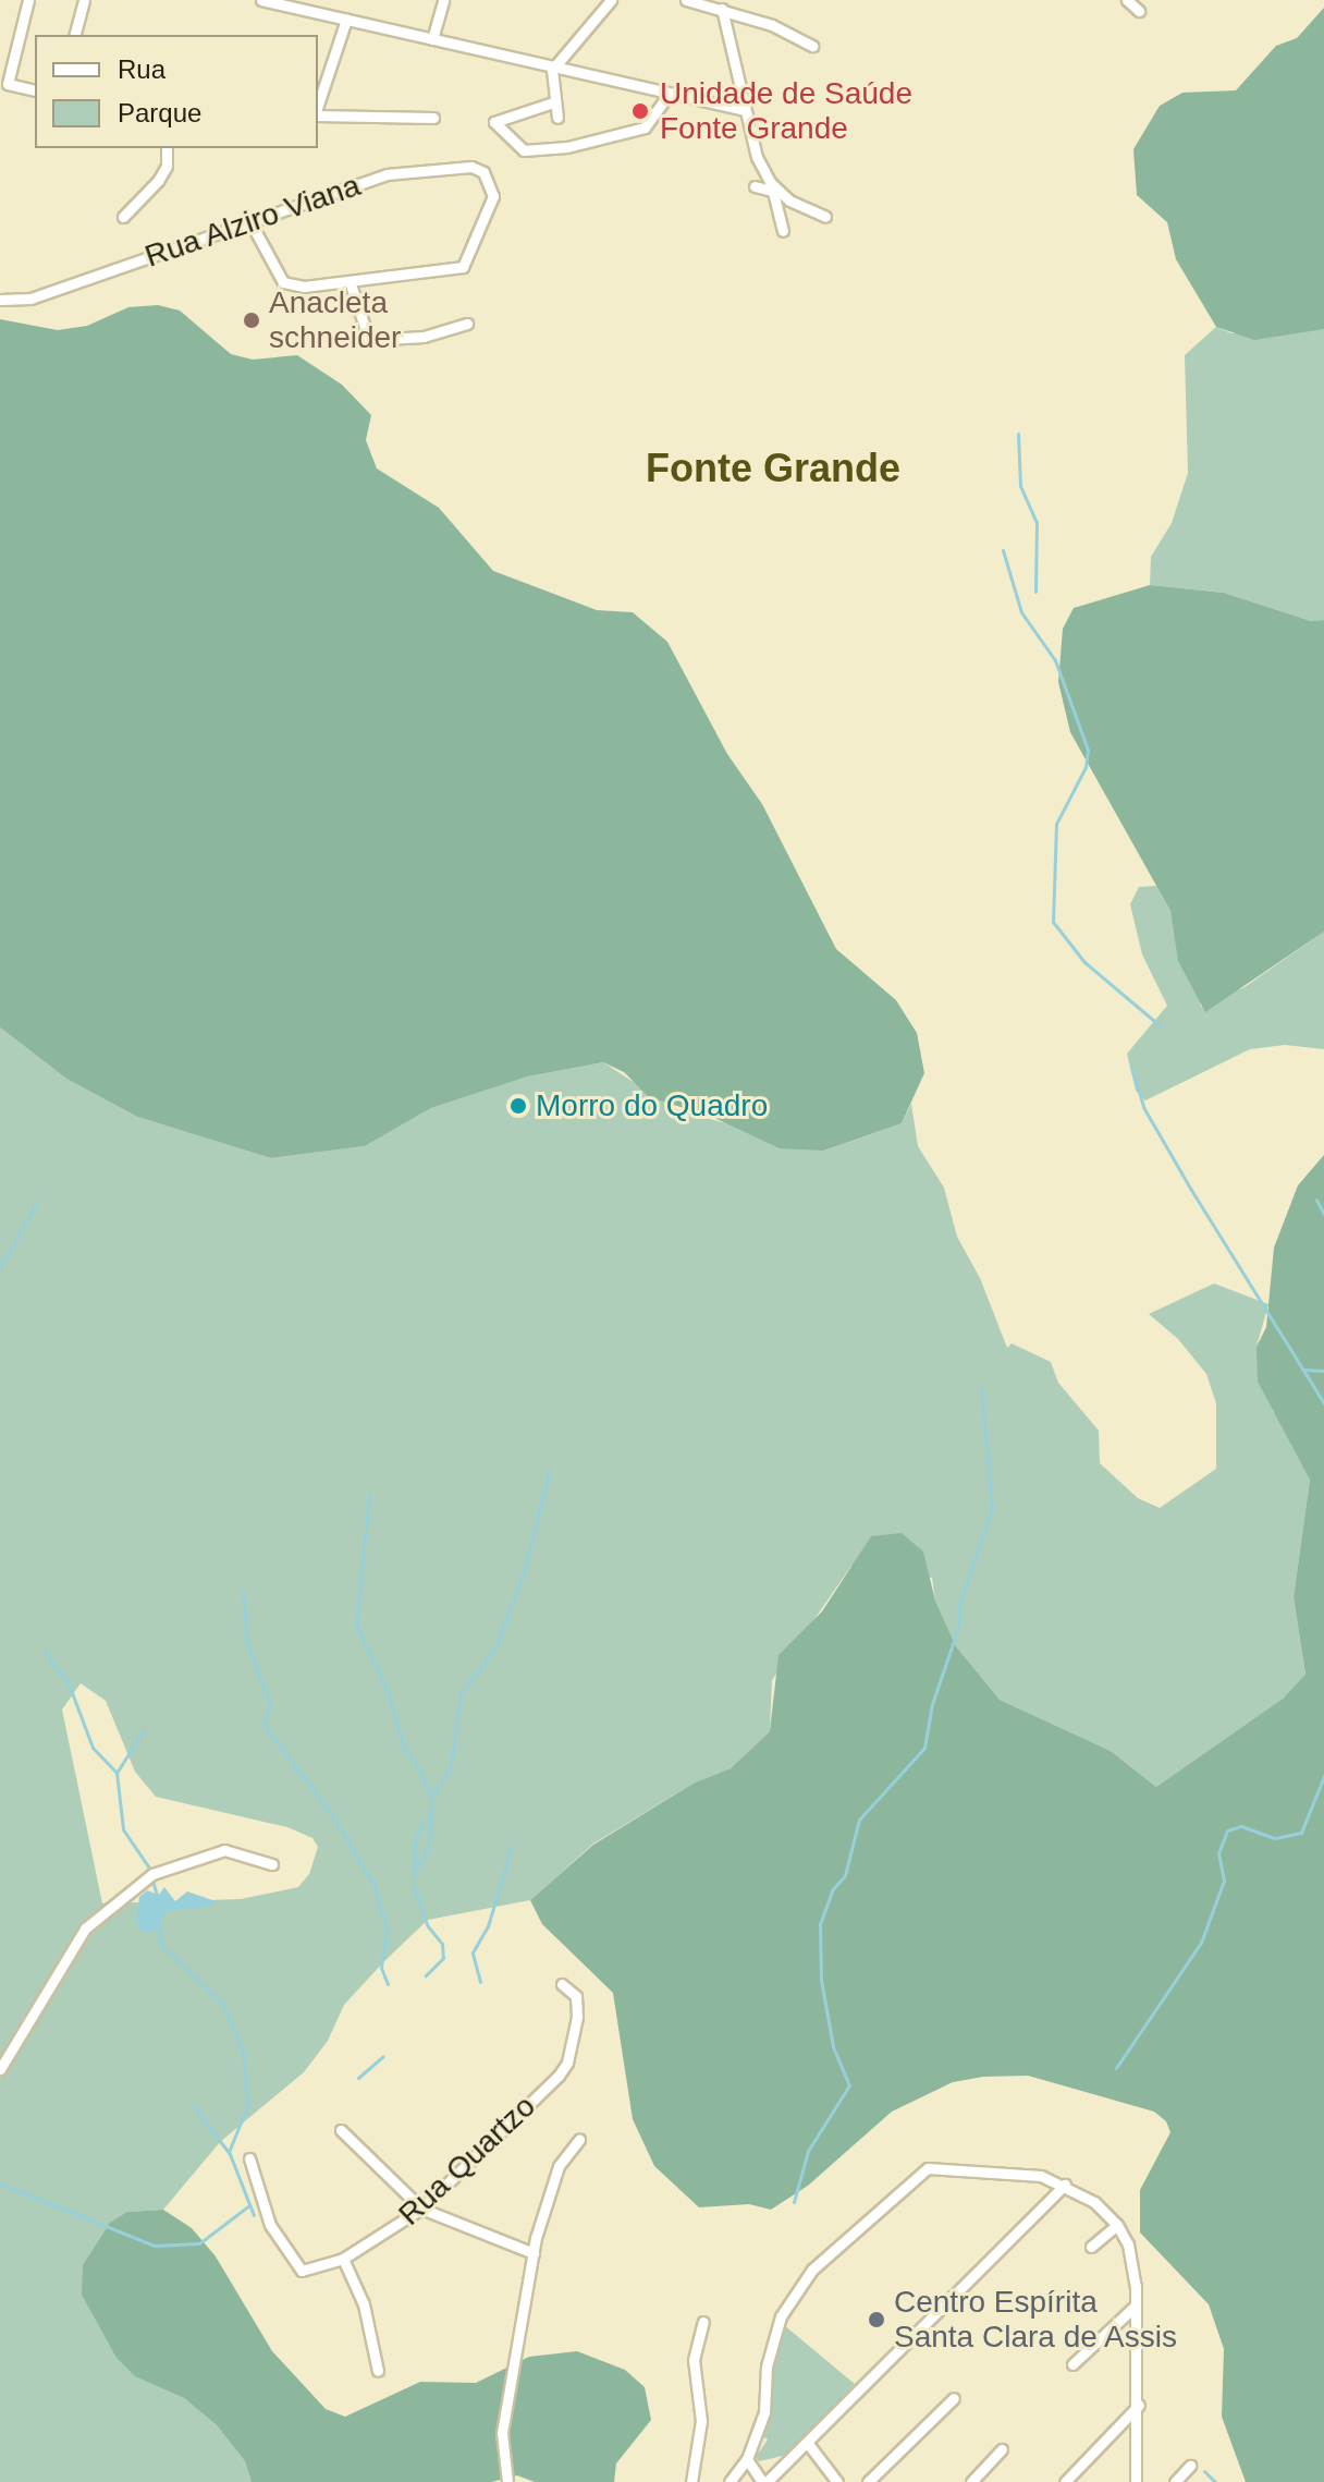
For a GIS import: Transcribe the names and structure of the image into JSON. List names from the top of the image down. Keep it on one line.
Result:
{"streets":{"street":["Rua Alziro Viana","Rua Quartzo"]},"districts":["Fonte Grande"],"places":["Unidade de Saúde Fonte Grande","Anacleta schneider","Morro do Quadro","Centro Espírita Santa Clara de Assis"],"legend":["Rua","Parque"]}
